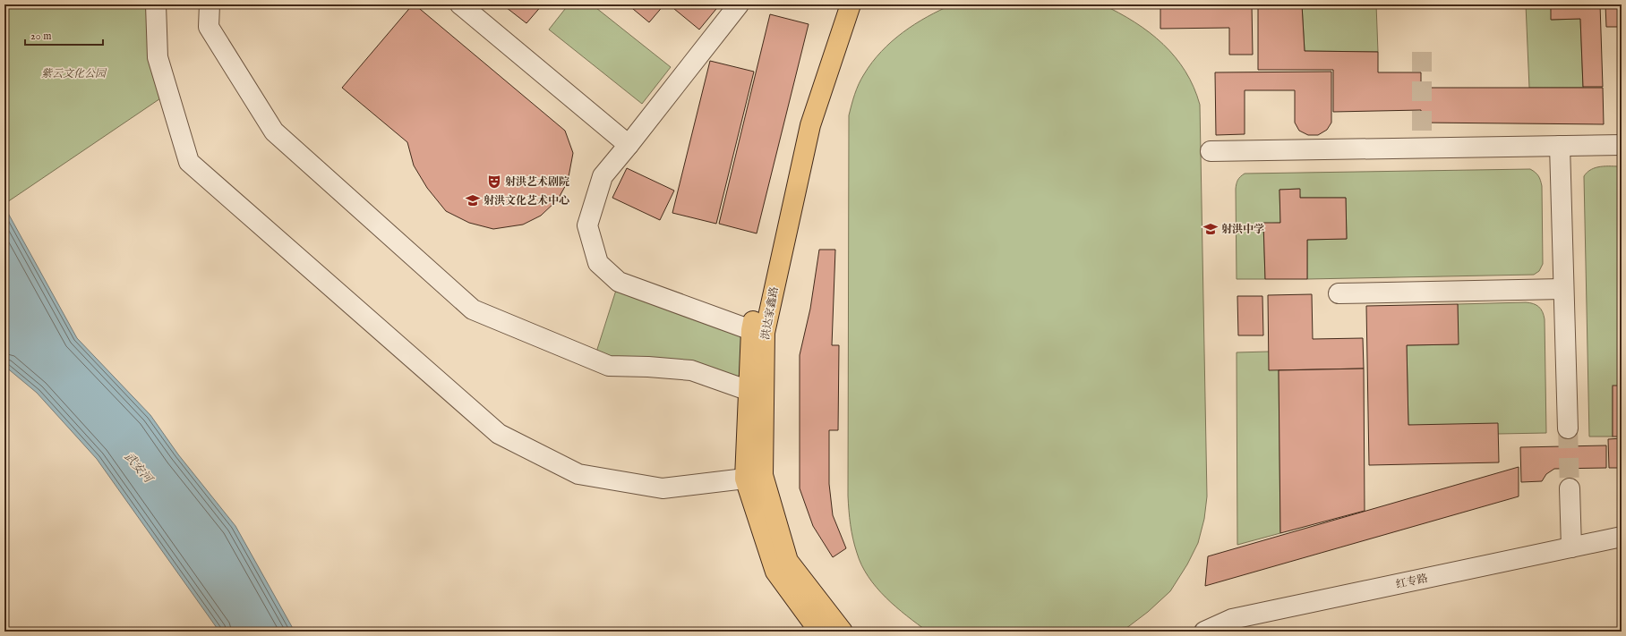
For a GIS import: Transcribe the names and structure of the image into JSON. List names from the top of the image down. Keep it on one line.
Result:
{"streets":{"main road":["洪达家鑫路"],"street":["红专路"]},"water":["武安河"],"parks":["紫云文化公园"],"places":{"theatre":["射洪艺术剧院"],"school or university":["射洪文化艺术中心","射洪中学"]},"scale_bar":"20 m"}
